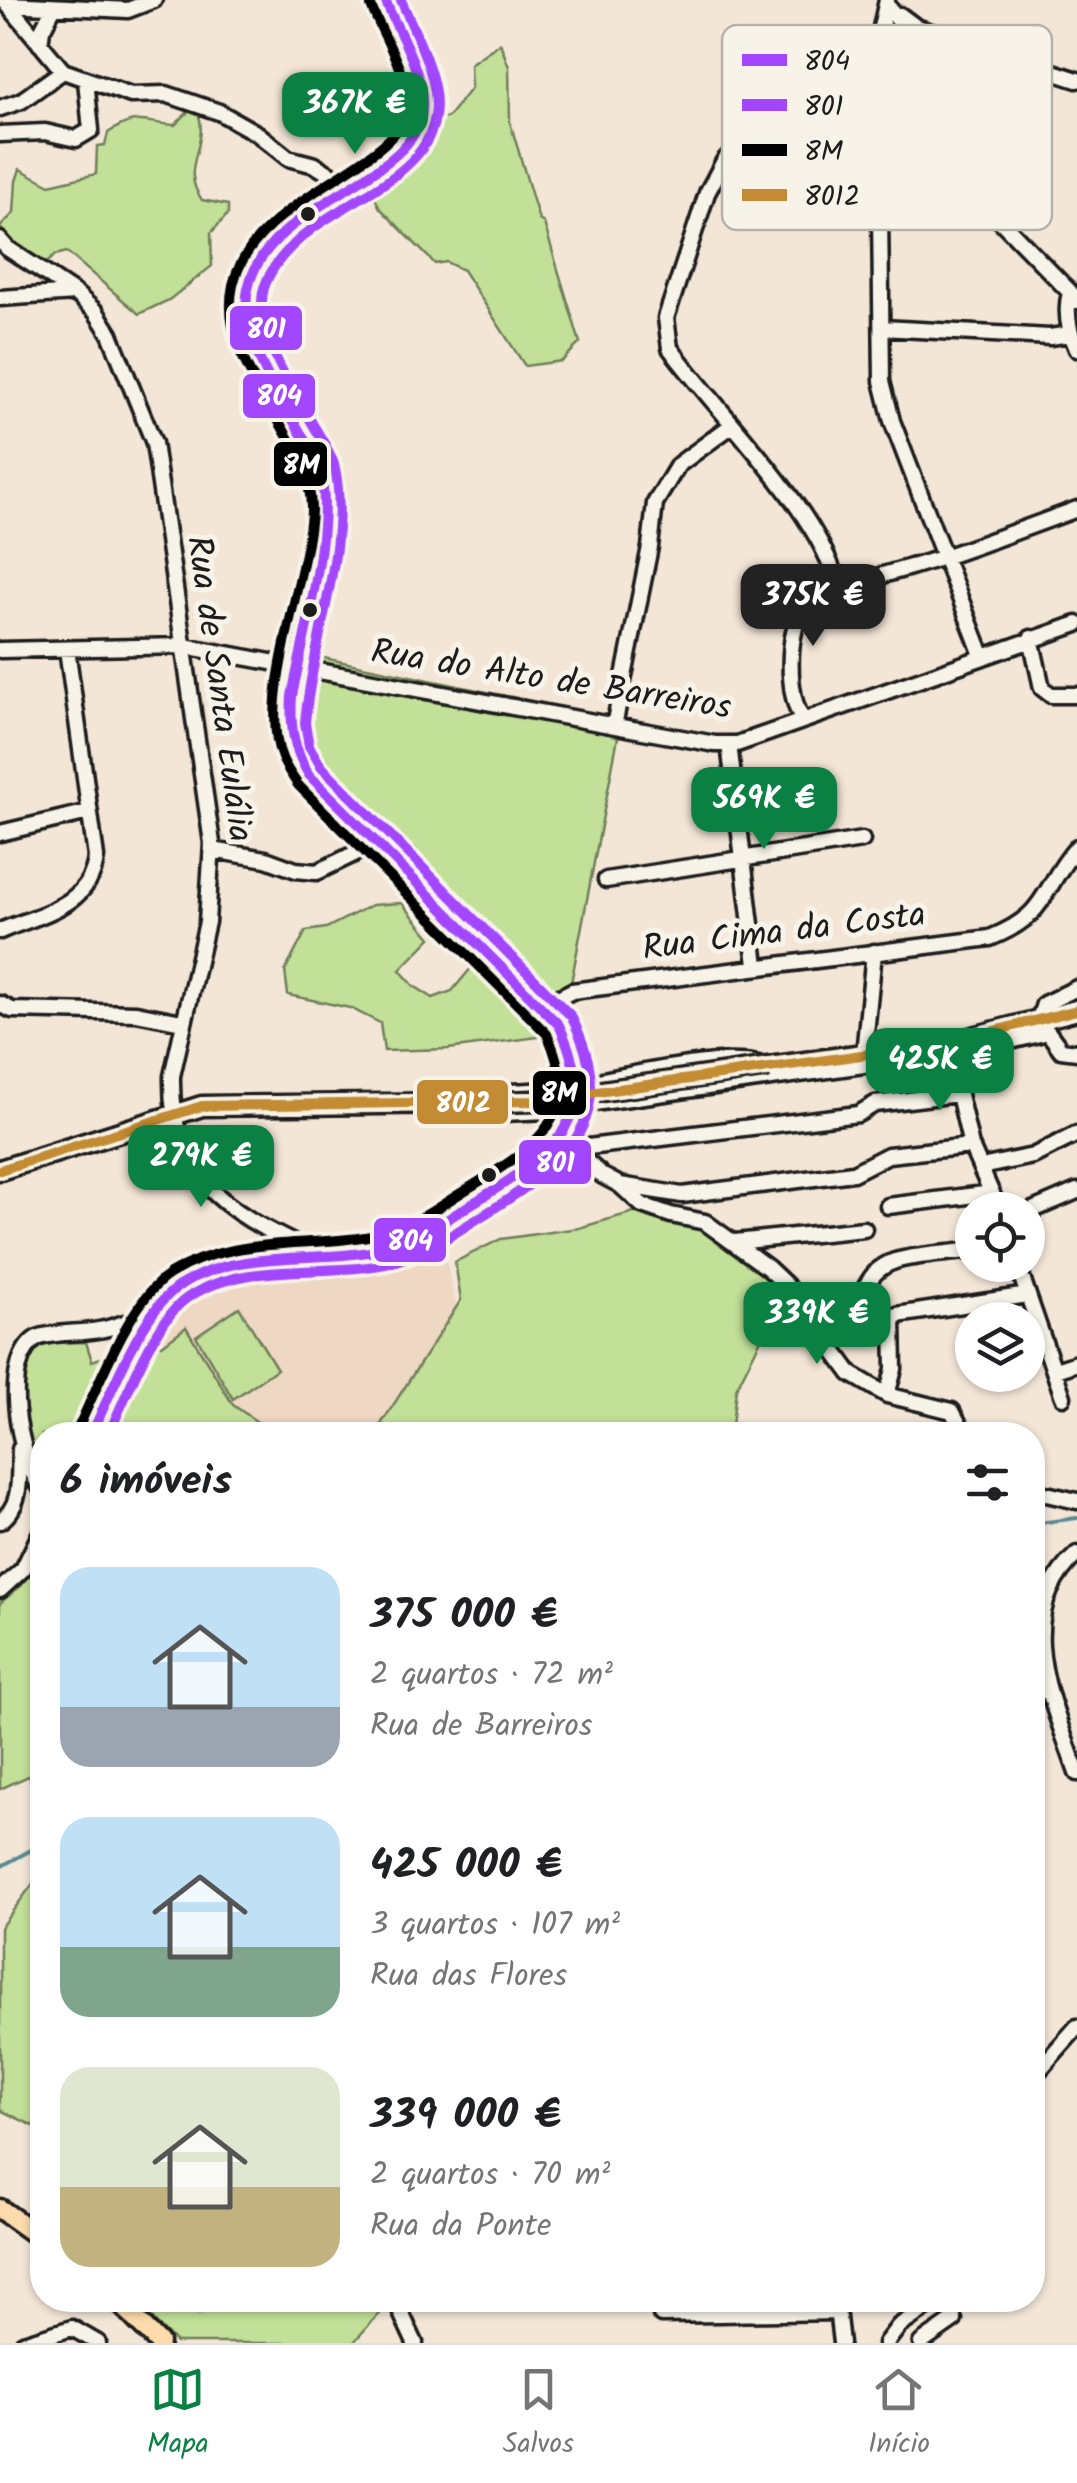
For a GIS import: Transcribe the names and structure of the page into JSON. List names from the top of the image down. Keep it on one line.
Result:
{"streets":{"street":["Rua do Alto de Barreiros","Rua de Santa Eulália","Rua Cima da Costa"]},"crossings":[["Rua do Alto de Barreiros","Rua de Santa Eulália"]],"lines":["transit line 804","transit line 801","transit line 8M","transit line 8012"],"legend":["804","801","8M","8012"],"page":{"price":["367K €","375K €","569K €","425K €","279K €","339K €"],"heading":"6 imóveis","list":[{"name":"375 000 €","note":"2 quartos · 72 m² · Rua de Barreiros"},{"name":"425 000 €","note":"3 quartos · 107 m² · Rua das Flores"},{"name":"339 000 €","note":"2 quartos · 70 m² · Rua da Ponte"}],"tabs":["Mapa","Salvos","Início"]}}
